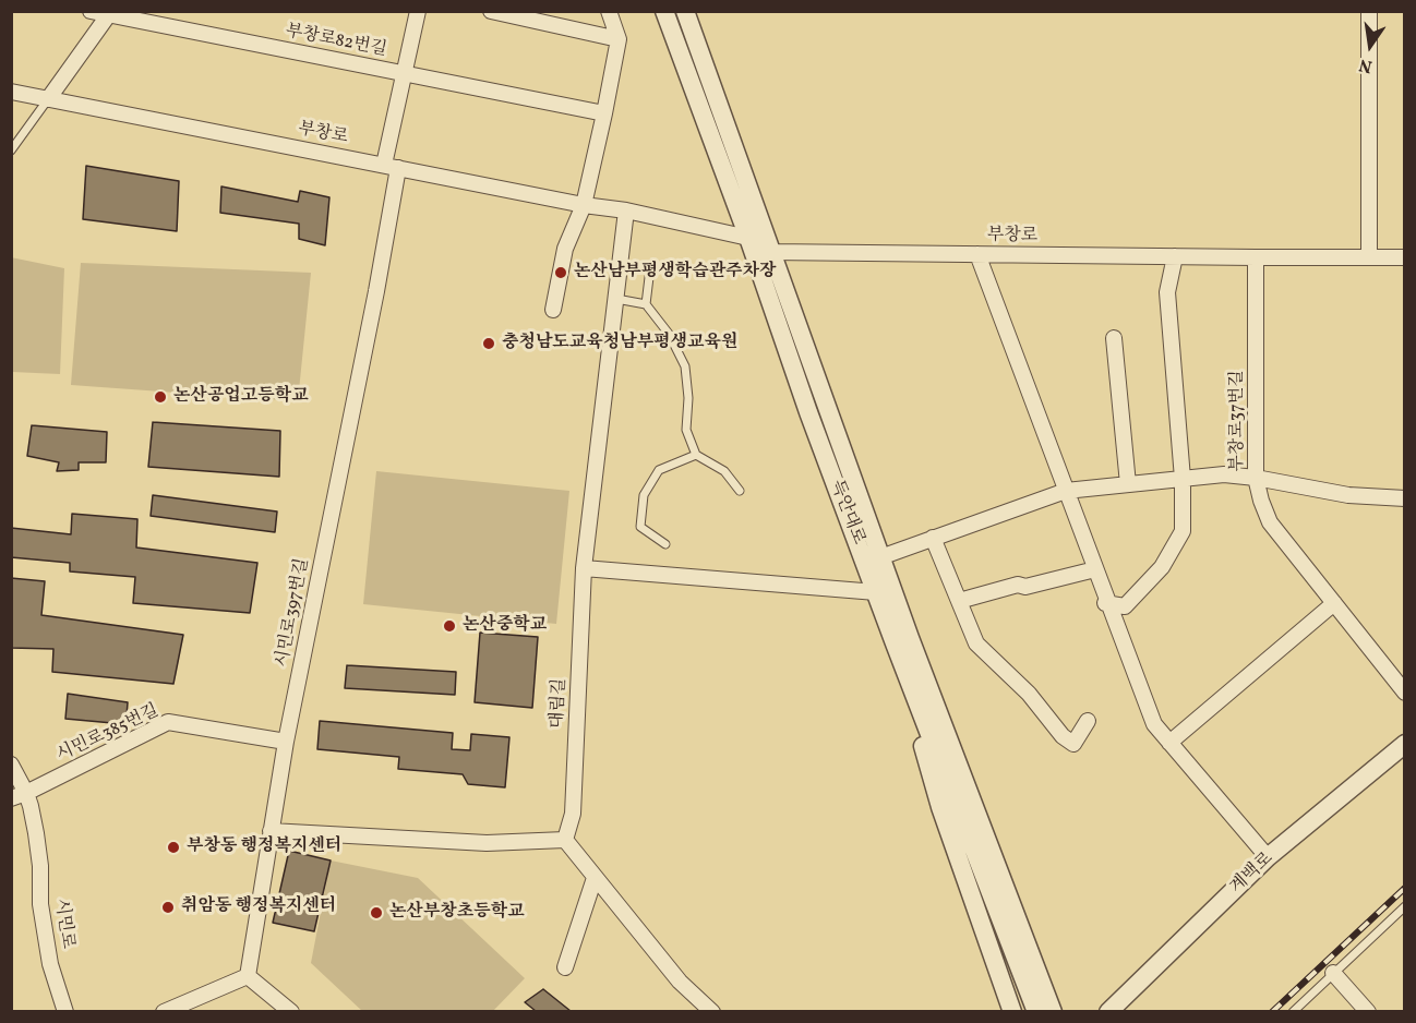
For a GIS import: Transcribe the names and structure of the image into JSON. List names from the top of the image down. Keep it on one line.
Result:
{"streets":{"street":["부창로82번길","부창로","부창로37번길","득안대로","시민로397번길","대림길","시민로385번길","계백로","시민로"]},"crossings":[["부창로82번길","부창로"],["부창로82번길","시민로397번길"],["부창로","부창로37번길"],["부창로","득안대로"],["부창로","시민로397번길"],["시민로397번길","시민로385번길"],["시민로385번길","시민로"]],"places":["논산남부평생학습관주차장","충청남도교육청남부평생교육원","논산공업고등학교","논산중학교","부창동 행정복지센터","취암동 행정복지센터","논산부창초등학교"],"north":"bottom"}
